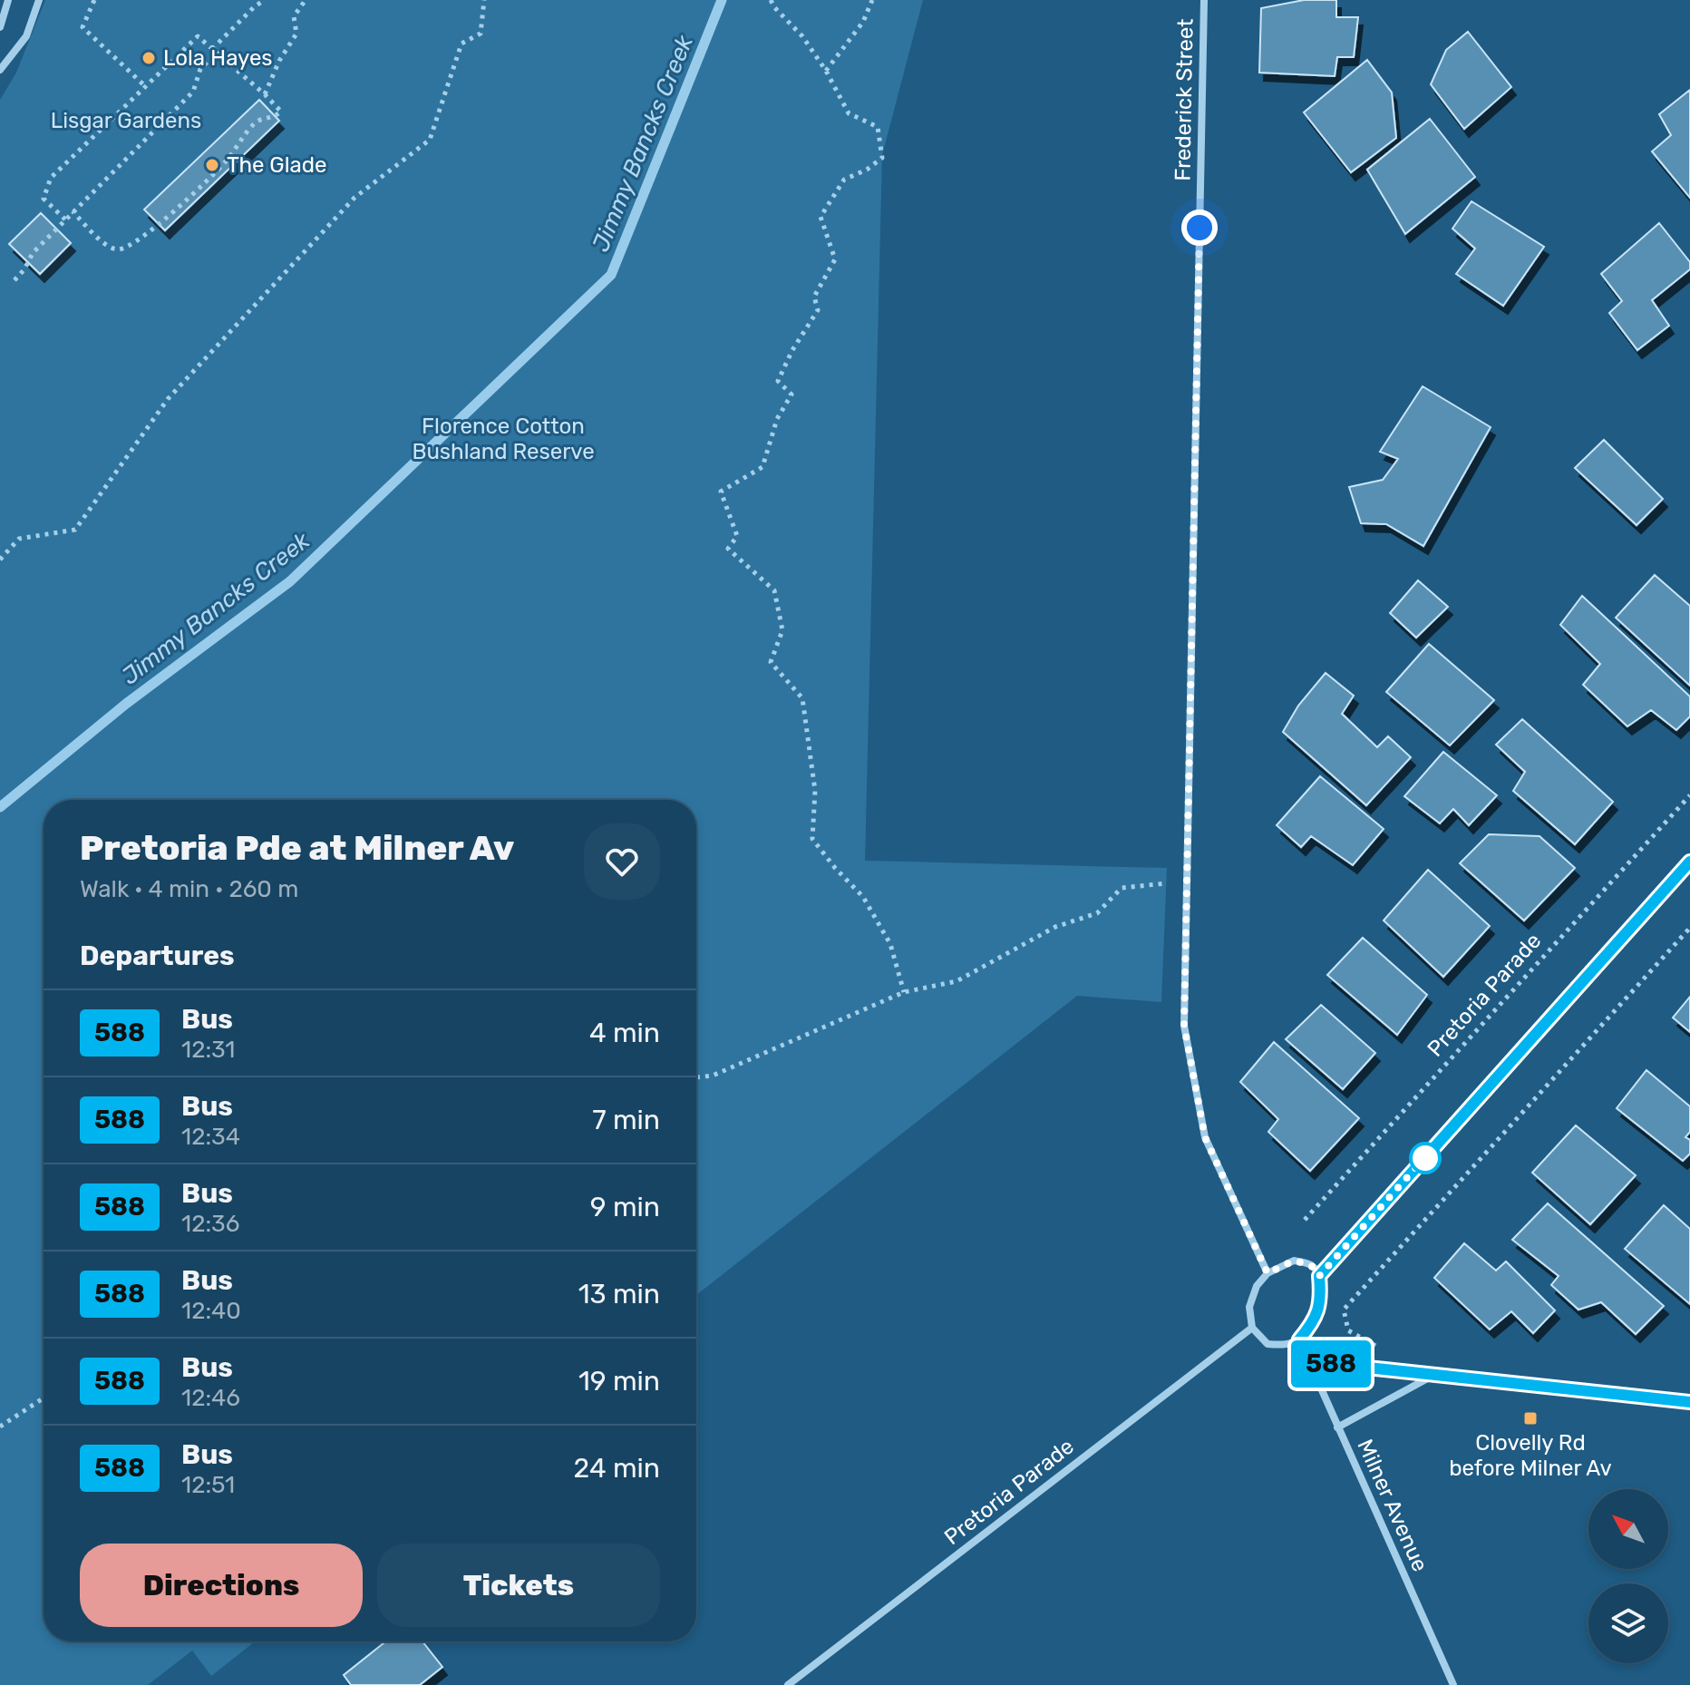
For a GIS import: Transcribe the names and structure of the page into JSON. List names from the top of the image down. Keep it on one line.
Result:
{"streets":{"street":["Frederick Street","Pretoria Parade","Milner Avenue"]},"crossings":[["Frederick Street","Pretoria Parade"],["Frederick Street","Milner Avenue"],["Pretoria Parade","Milner Avenue"]],"water":["Jimmy Bancks Creek"],"parks":["Lisgar Gardens","Florence Cotton Bushland Reserve"],"places":{"other":["Lola Hayes","The Glade"],"transit":["Clovelly Rd before Milner Av"]},"lines":["bus line 588"],"north":"top left","page":{"on_map":"588","heading":[["Pretoria Pde at Milner Av","Walk · 4 min · 260 m"],"Departures"],"list":[{"mark":"588","name":"Bus","note":"12:31","value":"4 min"},{"mark":"588","name":"Bus","note":"12:34","value":"7 min"},{"mark":"588","name":"Bus","note":"12:36","value":"9 min"},{"mark":"588","name":"Bus","note":"12:40","value":"13 min"},{"mark":"588","name":"Bus","note":"12:46","value":"19 min"},{"mark":"588","name":"Bus","note":"12:51","value":"24 min"}],"buttons":["Directions","Tickets"]}}
